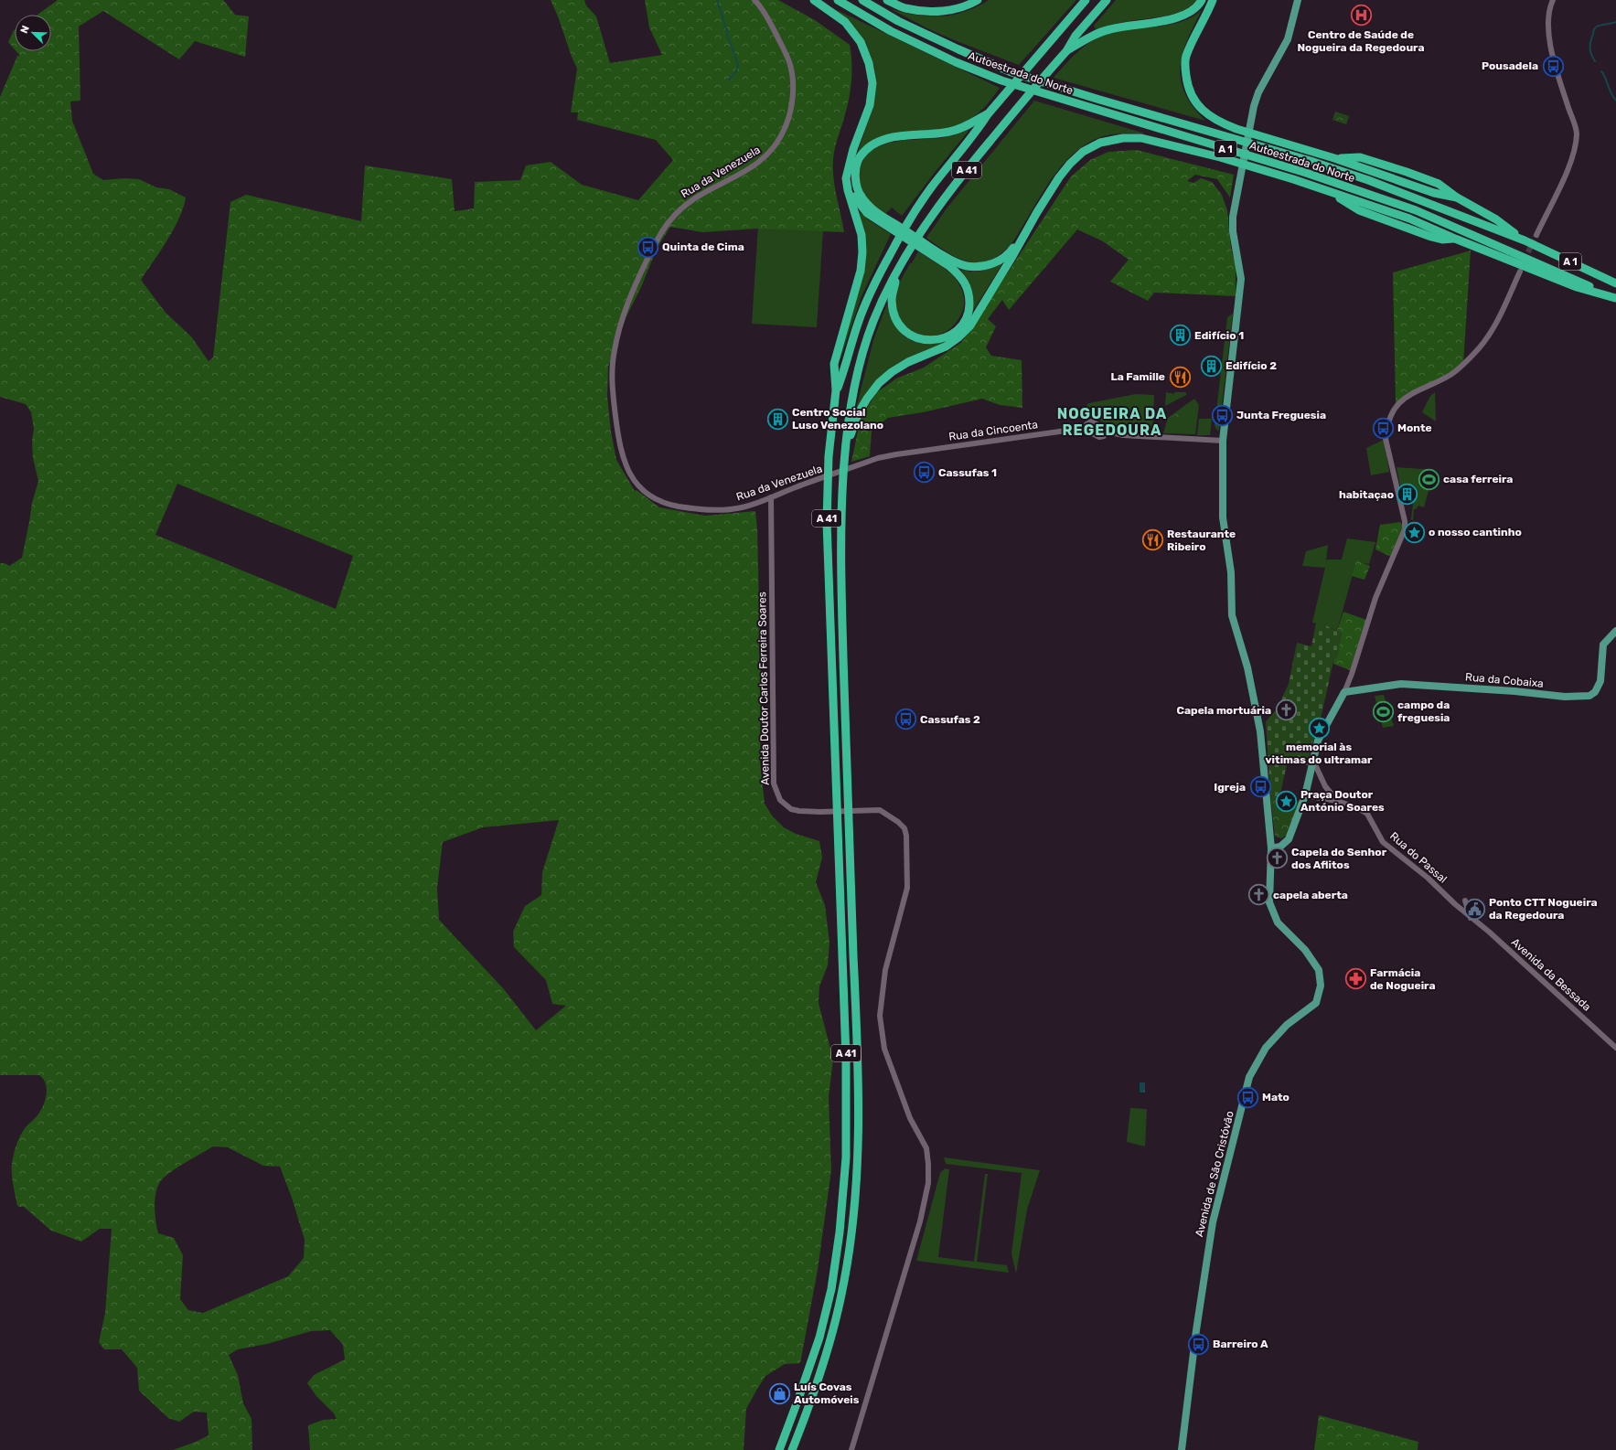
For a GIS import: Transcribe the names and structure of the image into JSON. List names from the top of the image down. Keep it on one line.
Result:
{"streets":{"highway":["Autoestrada do Norte","A 1","A 41"],"main road":["Rua da Cobaixa","Avenida de São Cristóvão"],"street":["Rua da Venezuela","Rua da Cincoenta","Avenida Doutor Carlos Ferreira Soares","Rua do Passal","Avenida da Bessada"]},"crossings":[["Rua da Venezuela","Rua da Cincoenta"],["Rua da Venezuela","Avenida Doutor Carlos Ferreira Soares"],["Rua do Passal","Avenida da Bessada"]],"districts":["NOGUEIRA DA REGEDOURA"],"places":{"hospital":["Centro de Saúde de Nogueira da Regedoura"],"bus stop":["Pousadela","Quinta de Cima","Junta Freguesia","Monte","Cassufas 1","Cassufas 2","Igreja","Mato","Barreiro A"],"building":["Edifício 1","Edifício 2","Centro Social Luso Venezolano","habitaçao"],"restaurant":["La Famille","Restaurante Ribeiro"],"sports":["casa ferreira","campo da freguesia"],"place":["o nosso cantinho","memorial às vitimas do ultramar","Praça Doutor António Soares"],"church":["Capela mortuária","Capela do Senhor dos Aflitos","capela aberta"],"public building":["Ponto CTT Nogueira da Regedoura"],"pharmacy":["Farmácia de Nogueira"],"shop":["Luís Covas Automóveis"]},"north":"top left"}
